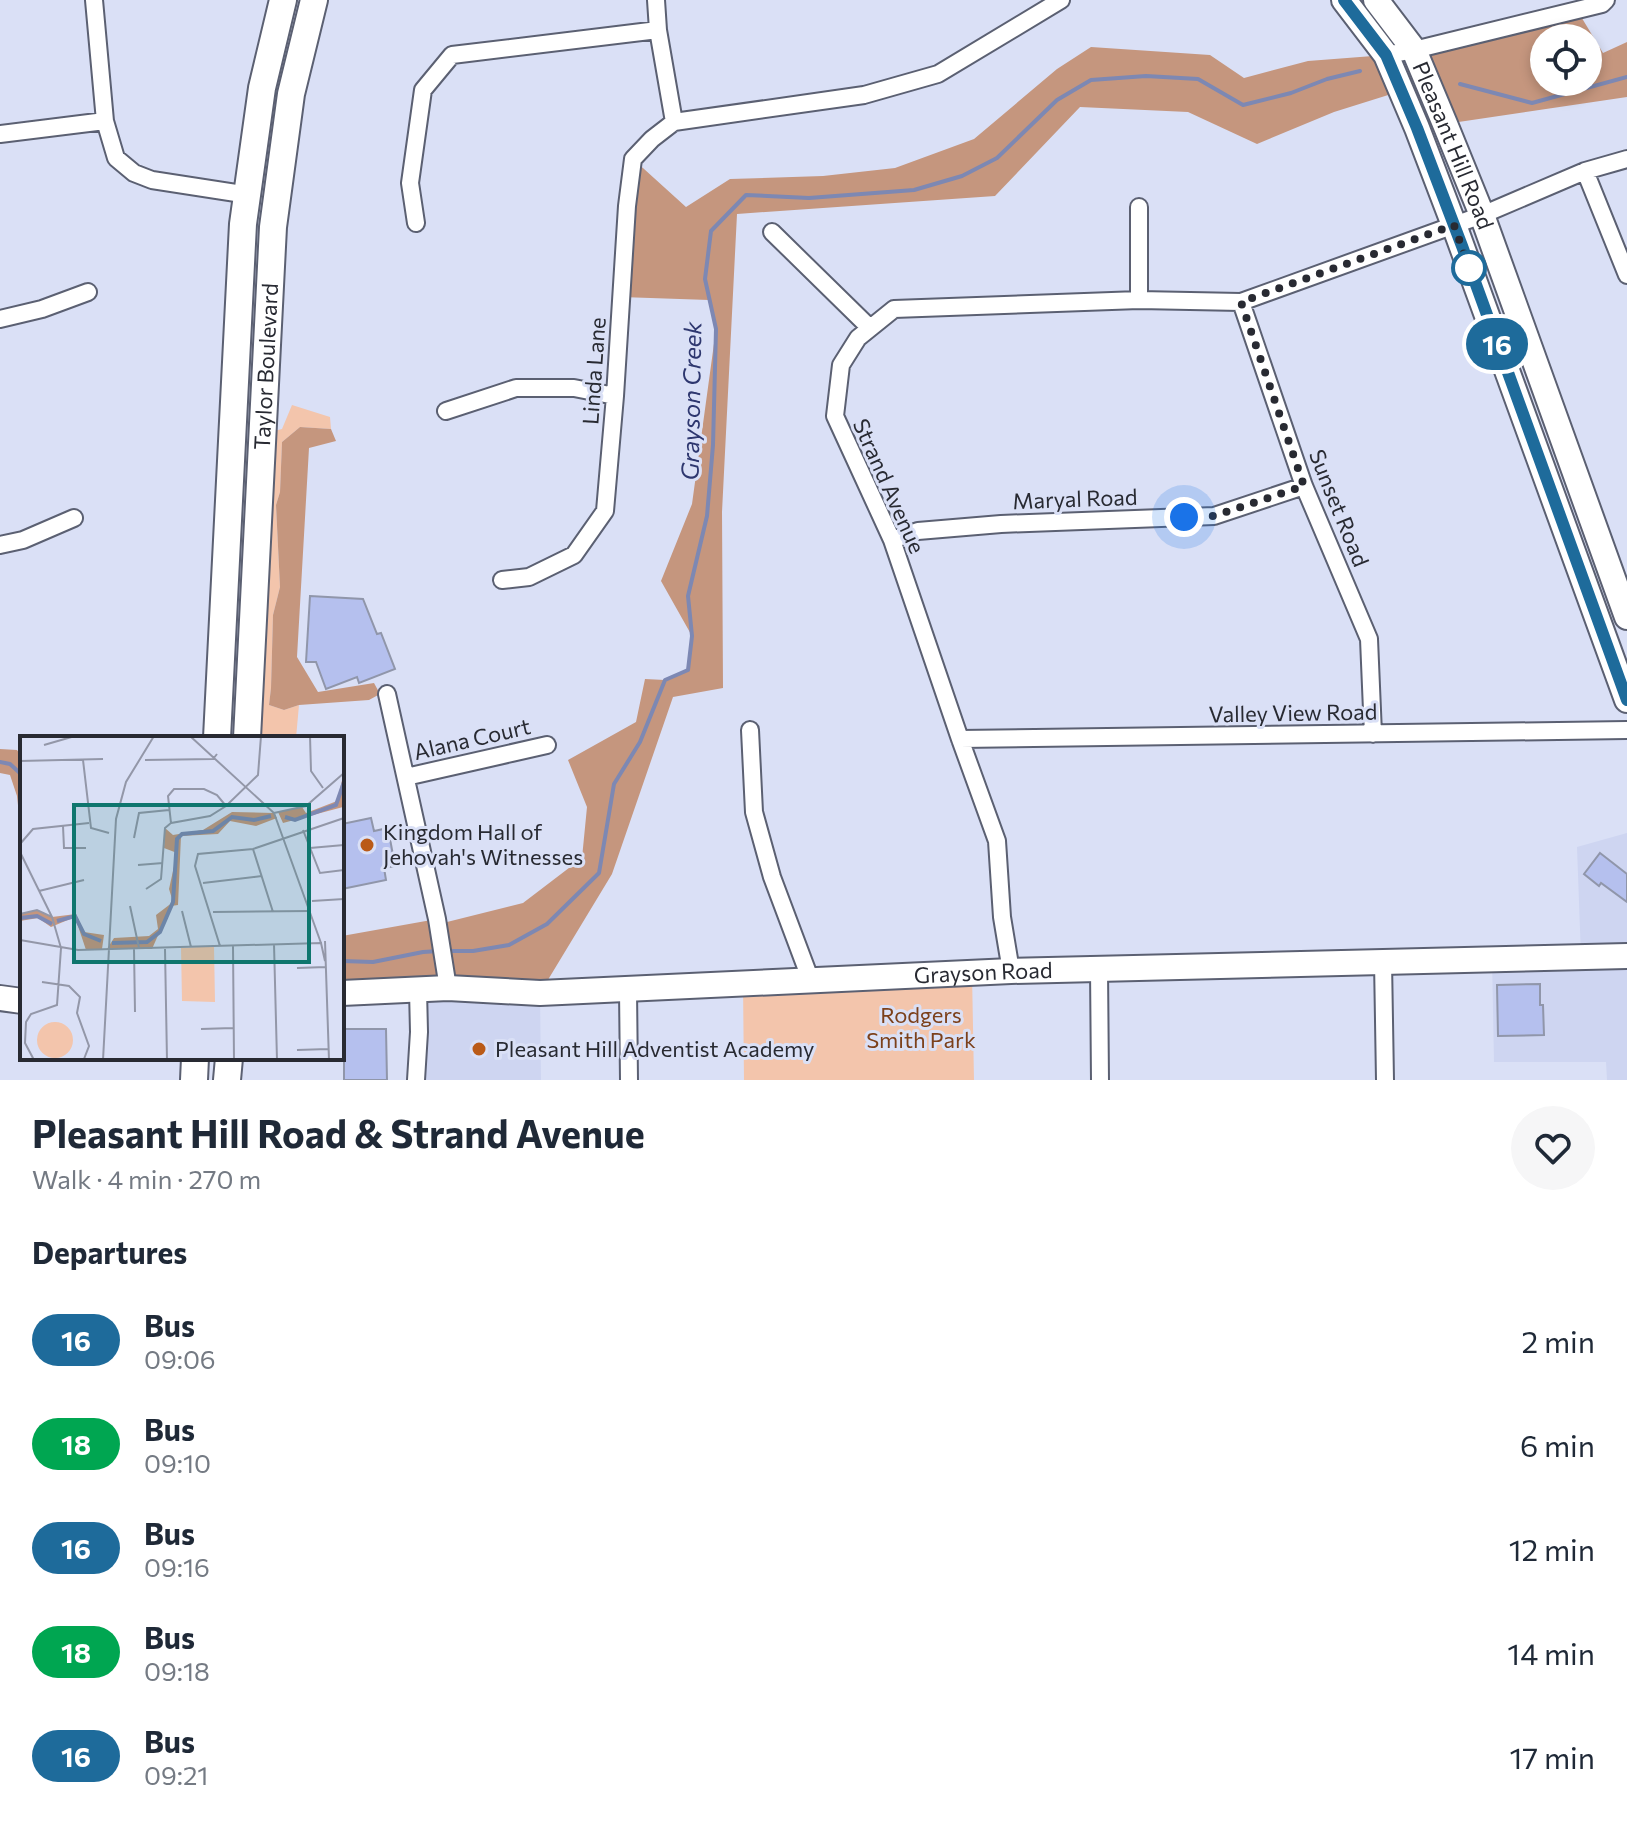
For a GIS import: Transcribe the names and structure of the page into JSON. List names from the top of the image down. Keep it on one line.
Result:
{"streets":{"main road":["Pleasant Hill Road","Taylor Boulevard","Grayson Road"],"street":["Linda Lane","Strand Avenue","Maryal Road","Sunset Road","Valley View Road","Alana Court"]},"crossings":[["Pleasant Hill Road","Strand Avenue"],["Strand Avenue","Maryal Road"],["Strand Avenue","Sunset Road"],["Strand Avenue","Valley View Road"],["Strand Avenue","Grayson Road"],["Maryal Road","Sunset Road"],["Sunset Road","Valley View Road"]],"water":["Grayson Creek"],"parks":["Rodgers Smith Park"],"places":["Kingdom Hall of Jehovah's Witnesses","Pleasant Hill Adventist Academy"],"lines":["bus line 16"],"page":{"on_map":"16","heading":[["Pleasant Hill Road & Strand Avenue","Walk · 4 min · 270 m"],"Departures"],"list":[{"mark":"16","name":"Bus","note":"09:06","value":"2 min"},{"mark":"18","name":"Bus","note":"09:10","value":"6 min"},{"mark":"16","name":"Bus","note":"09:16","value":"12 min"},{"mark":"18","name":"Bus","note":"09:18","value":"14 min"},{"mark":"16","name":"Bus","note":"09:21","value":"17 min"}]}}
